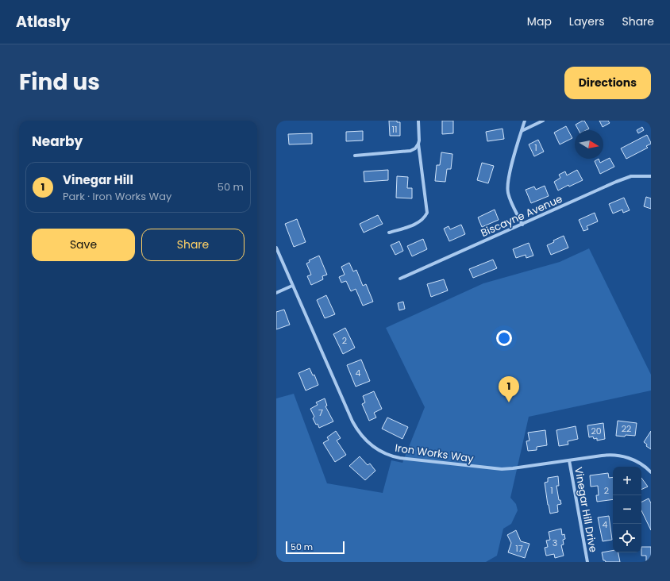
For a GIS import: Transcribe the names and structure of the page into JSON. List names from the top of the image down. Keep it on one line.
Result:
{"streets":{"street":["Biscayne Avenue","Iron Works Way","Vinegar Hill Drive"]},"crossings":[["Iron Works Way","Vinegar Hill Drive"]],"house_numbers":["11","1","2","4","7","22","20","1","2","4","3","17"],"scale_bar":"50 m","north":"right","page":{"header":"Atlasly","nav":["Map","Layers","Share"],"title":"Find us","buttons":["Directions",["Save","Share"]],"heading":"Nearby","list":[{"mark":"1","name":"Vinegar Hill","note":"Park · Iron Works Way","value":"50 m"}],"pins":"1","map_buttons":["+","−"],"scale":"50 m"}}
